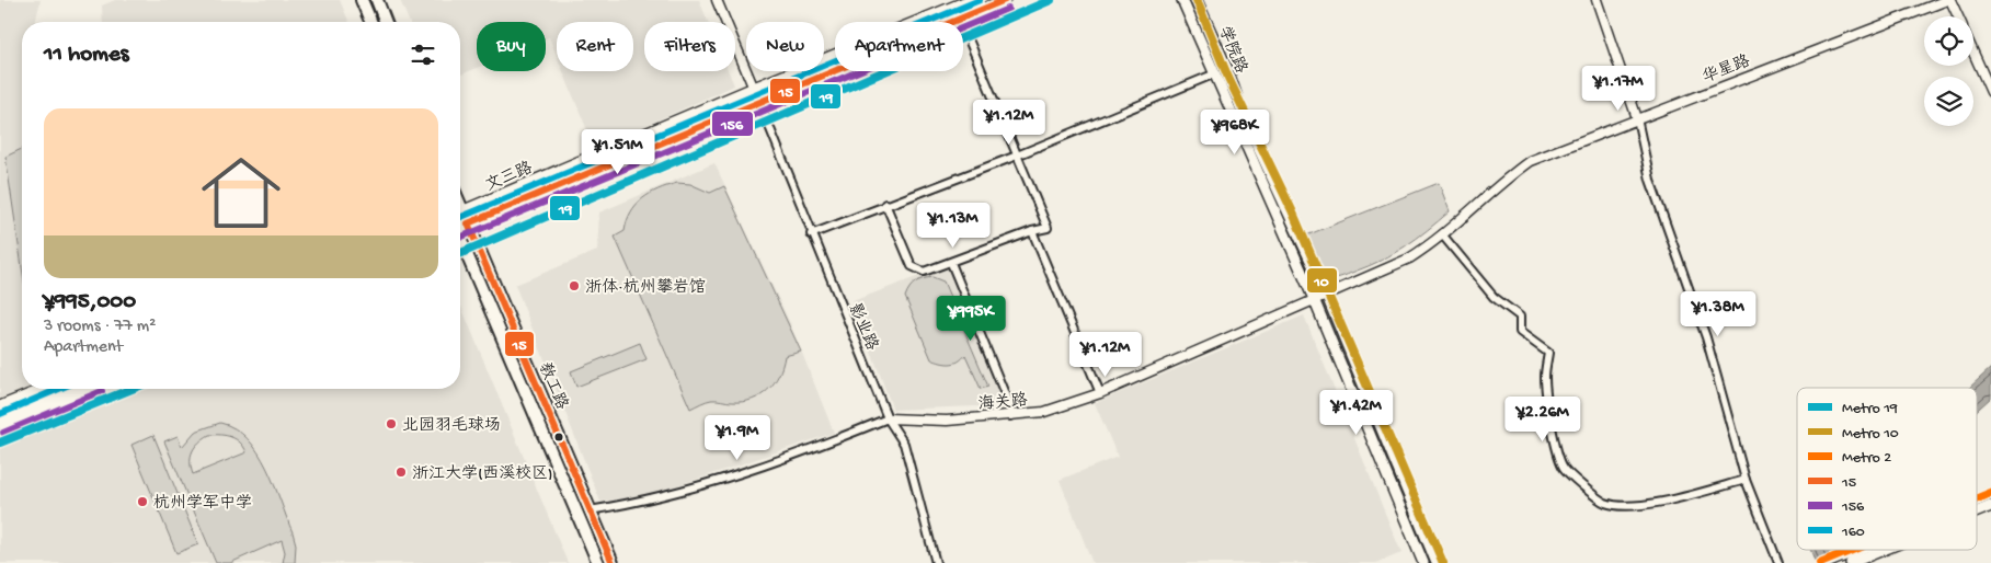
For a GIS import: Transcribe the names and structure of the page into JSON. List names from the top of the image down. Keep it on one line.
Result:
{"streets":{"main road":["学院路","文三路","教工路"],"street":["华星路","影业路","海关路"]},"crossings":[["学院路","华星路"],["学院路","海关路"],["华星路","海关路"],["文三路","影业路"],["文三路","教工路"],["影业路","海关路"]],"places":["浙体·杭州攀岩馆","北园羽毛球场","浙江大学(西溪校区)","杭州学军中学"],"lines":["metro line 19","metro line 10","transit line 15","transit line 160","transit line 156","metro line 2"],"legend":["Metro 19","Metro 10","Metro 2","15","156","160"],"page":{"chip":["Buy","Rent","Filters","New","Apartment"],"heading":"11 homes","price":["¥1.17M","¥1.12M","¥968K","¥1.51M","¥1.13M","¥1.38M","¥995K","¥1.12M","¥1.42M","¥2.26M","¥1.9M"],"list":[{"name":"¥995,000","note":"3 rooms · 77 m² · Apartment"}]}}
